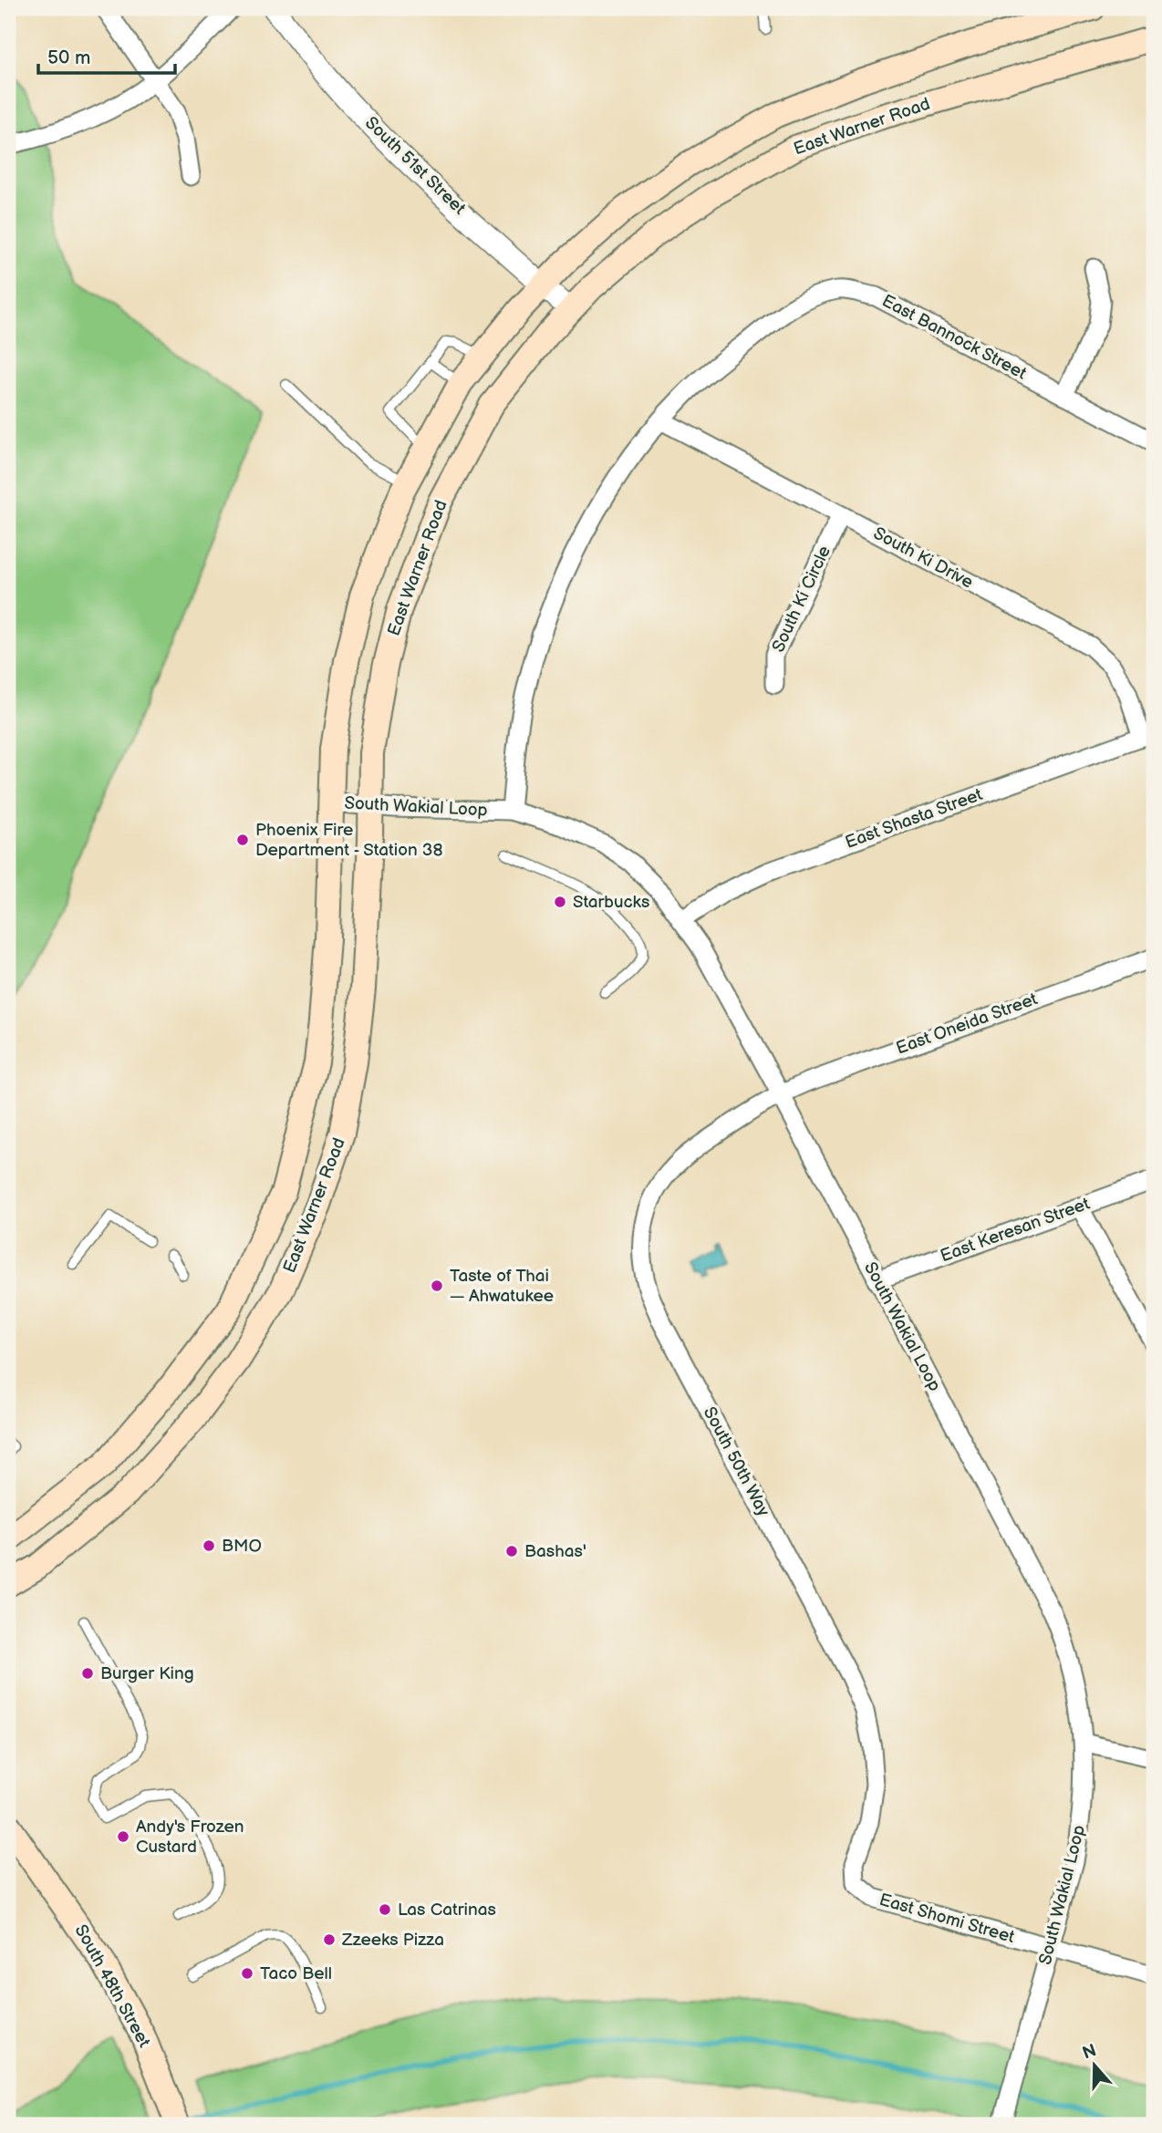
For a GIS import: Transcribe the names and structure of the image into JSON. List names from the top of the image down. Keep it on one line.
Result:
{"streets":{"main road":["East Warner Road","South 48th Street"],"street":["South 51st Street","East Bannock Street","South Ki Drive","South Ki Circle","South Wakial Loop","East Shasta Street","East Oneida Street","East Keresan Street","South 50th Way","East Shomi Street"]},"crossings":[["East Warner Road","South 51st Street"],["East Warner Road","South Wakial Loop"],["East Bannock Street","South Ki Drive"],["East Bannock Street","South Wakial Loop"],["South Ki Drive","South Ki Circle"],["South Ki Drive","East Shasta Street"],["South Wakial Loop","East Shasta Street"],["South Wakial Loop","East Oneida Street"],["South Wakial Loop","East Keresan Street"],["South Wakial Loop","South 50th Way"],["South Wakial Loop","East Shomi Street"],["East Oneida Street","South 50th Way"],["South 50th Way","East Shomi Street"]],"places":["Phoenix Fire Department - Station 38","Starbucks","Taste of Thai — Ahwatukee","BMO","Bashas'","Burger King","Andy's Frozen Custard","Las Catrinas","Zzeeks Pizza","Taco Bell"],"scale_bar":"50 m","north":"top"}
